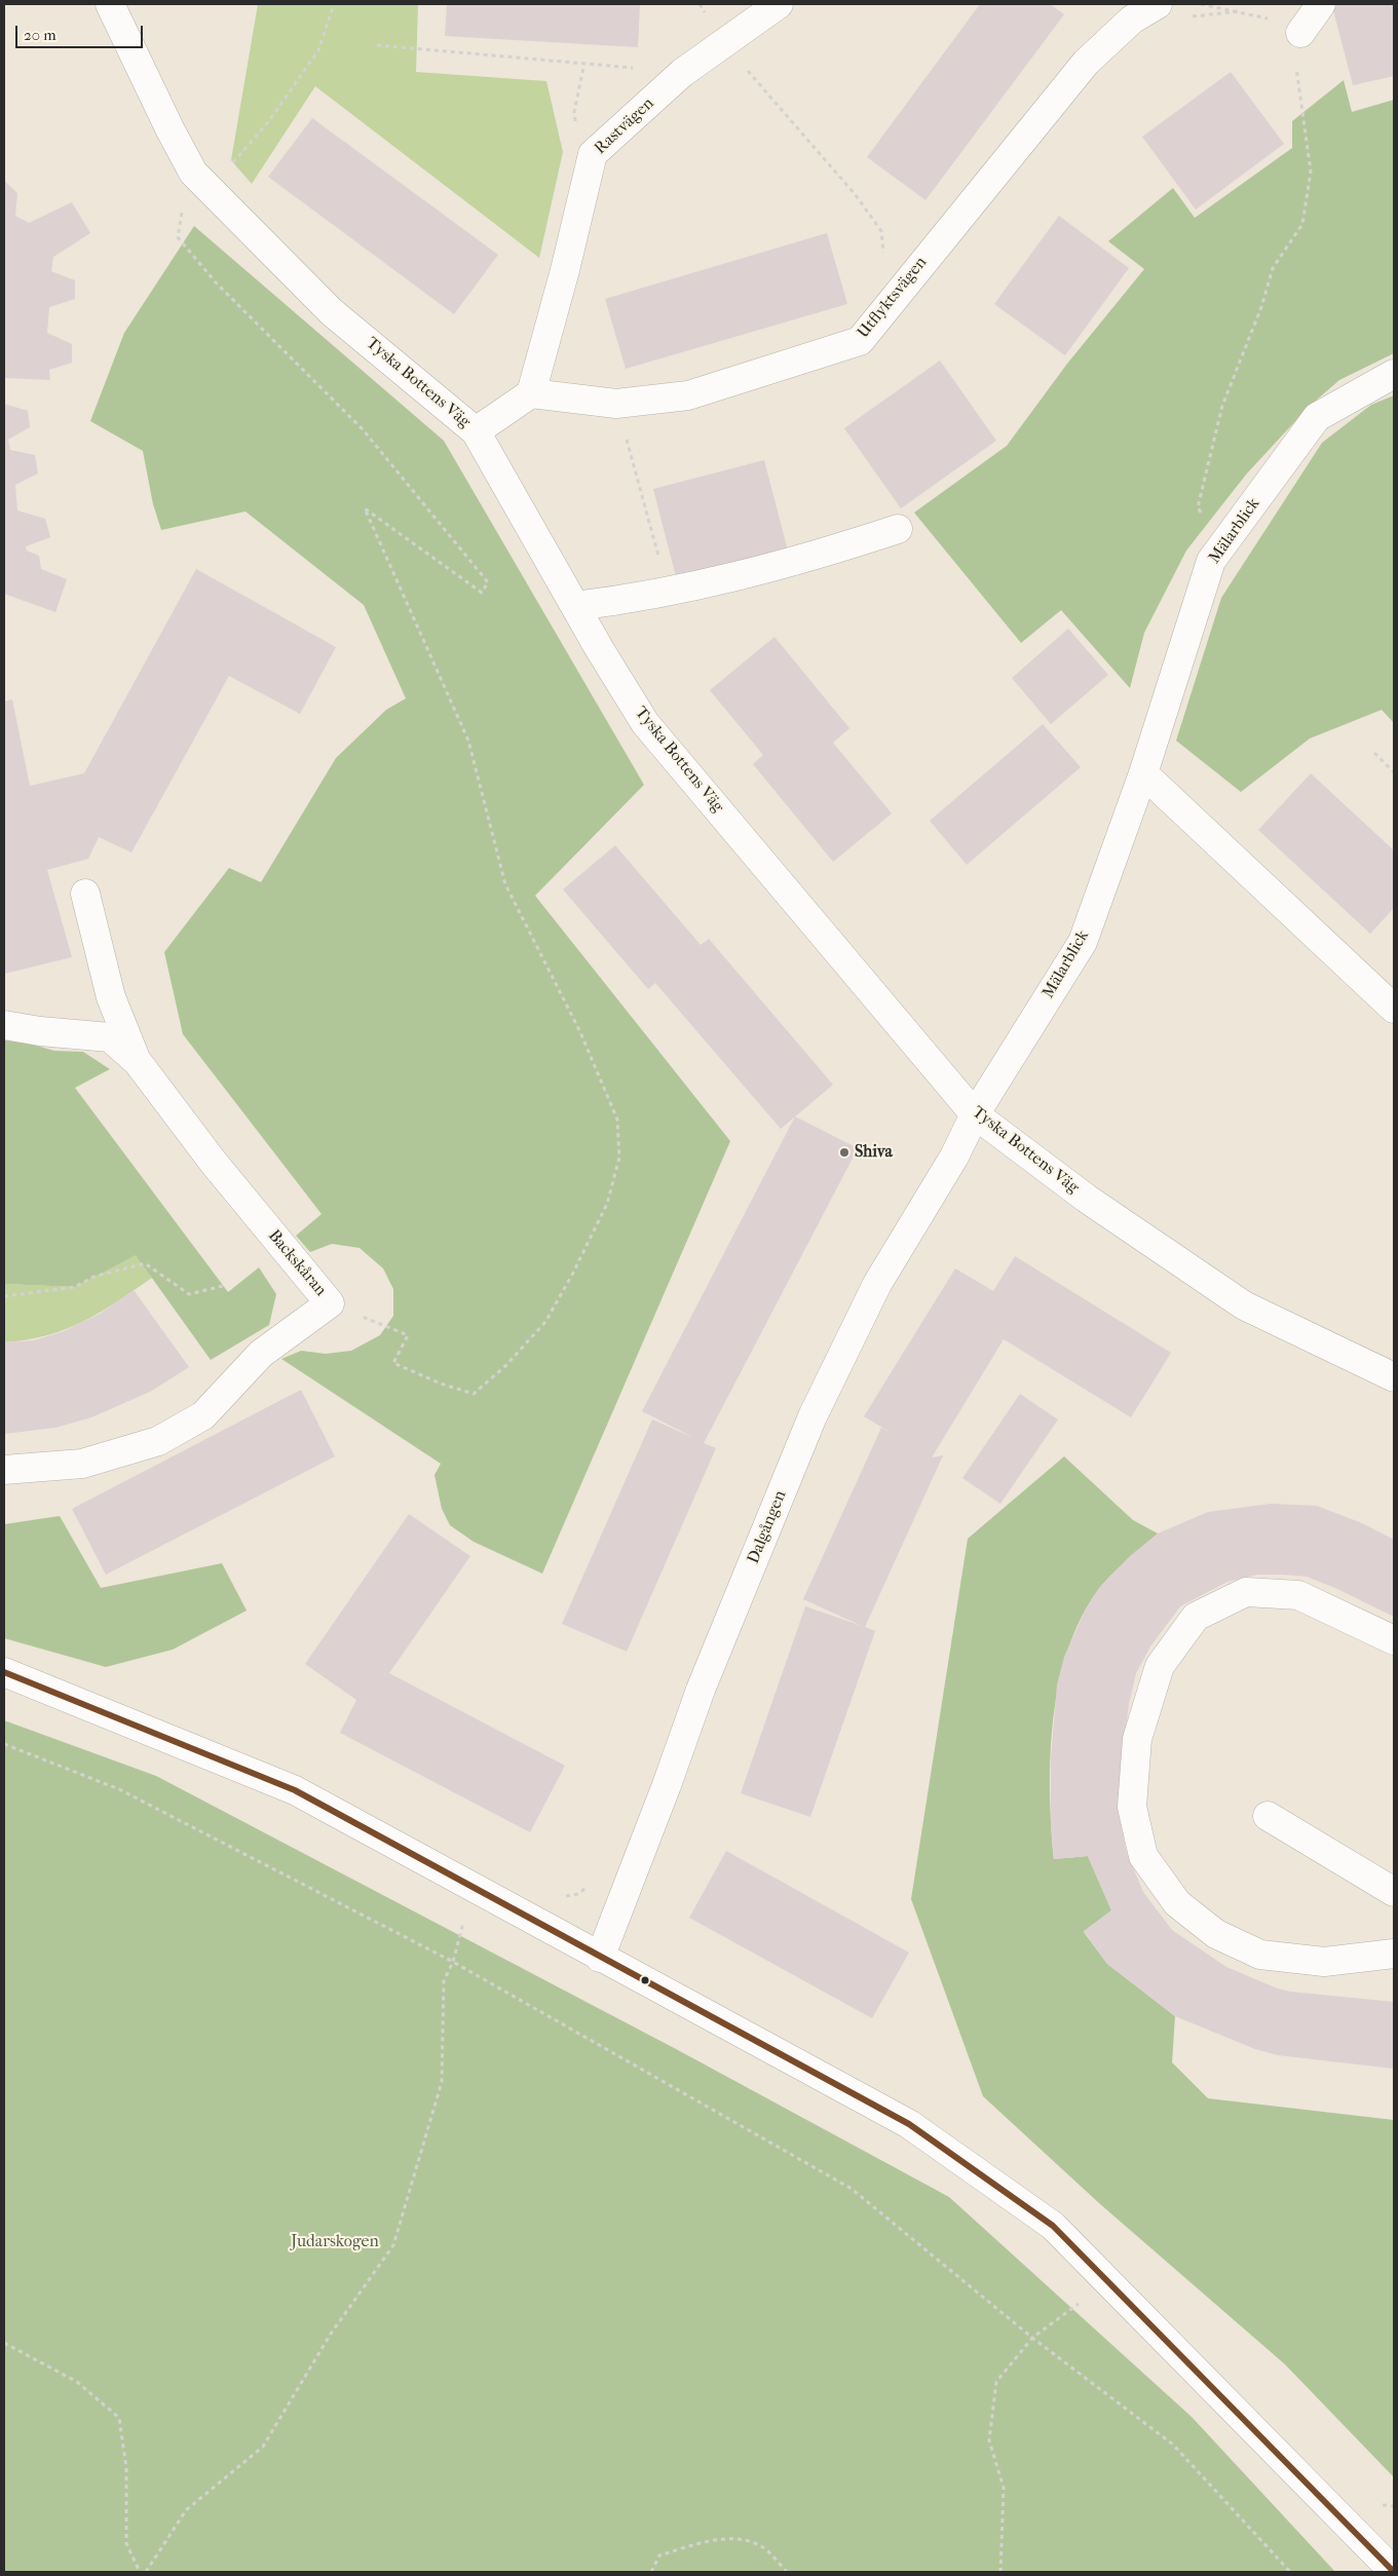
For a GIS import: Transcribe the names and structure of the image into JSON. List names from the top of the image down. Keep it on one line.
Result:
{"streets":{"street":["Rastvägen","Utflyktsvägen","Tyska Bottens Väg","Mälarblick","Backskåran","Dalgången"]},"crossings":[["Rastvägen","Utflyktsvägen"],["Tyska Bottens Väg","Mälarblick"],["Tyska Bottens Väg","Dalgången"],["Mälarblick","Dalgången"]],"parks":["Judarskogen"],"places":["Shiva"],"scale_bar":"20 m"}
